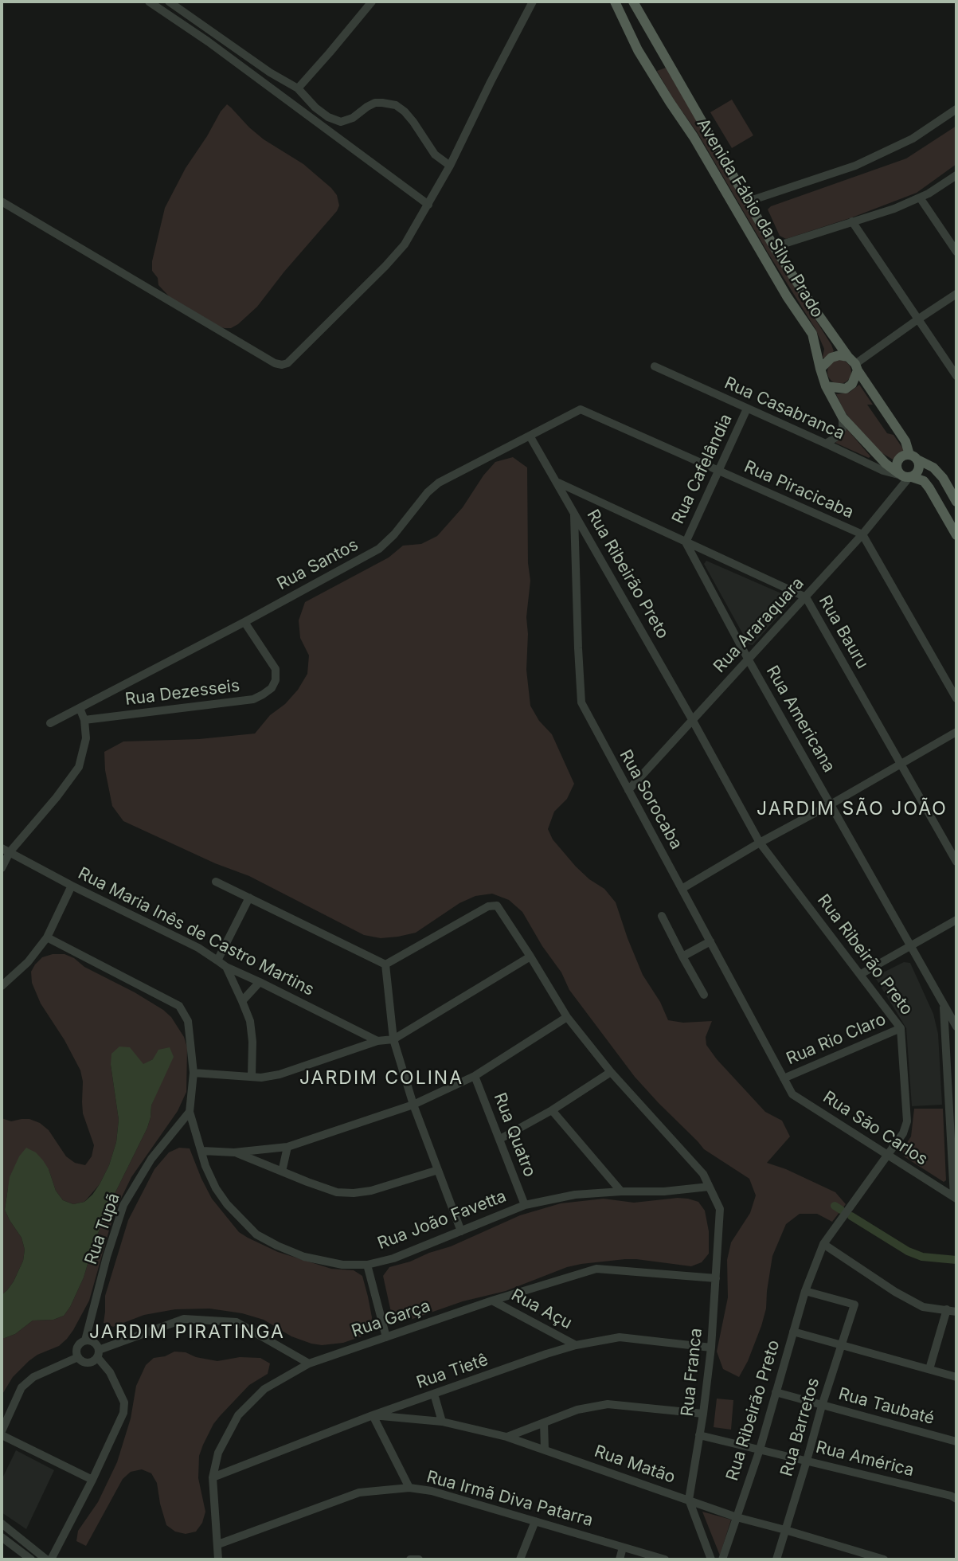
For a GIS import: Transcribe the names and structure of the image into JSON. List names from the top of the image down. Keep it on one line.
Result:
{"streets":{"main road":["Avenida Fábio da Silva Prado"],"street":["Rua Casabranca","Rua Cafelândia","Rua Piracicaba","Rua Santos","Rua Ribeirão Preto","Rua Araraquara","Rua Bauru","Rua Dezesseis","Rua Americana","Rua Sorocaba","Rua Maria Inês de Castro Martins","Rua Rio Claro","Rua São Carlos","Rua Quatro","Rua João Favetta","Rua Tupã","Rua Açu","Rua Garça","Rua Tietê","Rua Franca","Rua Taubaté","Rua Barretos","Rua América","Rua Matão","Rua Irmã Diva Patarra"]},"crossings":[["Avenida Fábio da Silva Prado","Rua Casabranca"],["Avenida Fábio da Silva Prado","Rua Araraquara"],["Rua Casabranca","Rua Cafelândia"],["Rua Casabranca","Rua Araraquara"],["Rua Cafelândia","Rua Piracicaba"],["Rua Cafelândia","Rua Bauru"],["Rua Cafelândia","Rua Americana"],["Rua Piracicaba","Rua Santos"],["Rua Piracicaba","Rua Araraquara"],["Rua Santos","Rua Ribeirão Preto"],["Rua Santos","Rua Dezesseis"],["Rua Ribeirão Preto","Rua Araraquara"],["Rua Ribeirão Preto","Rua Bauru"],["Rua Ribeirão Preto","Rua Sorocaba"],["Rua Ribeirão Preto","Rua Rio Claro"],["Rua Ribeirão Preto","Rua São Carlos"],["Rua Ribeirão Preto","Rua Taubaté"],["Rua Ribeirão Preto","Rua Barretos"],["Rua Ribeirão Preto","Rua América"],["Rua Ribeirão Preto","Rua Matão"],["Rua Araraquara","Rua Bauru"],["Rua Araraquara","Rua Americana"],["Rua Araraquara","Rua Sorocaba"],["Rua Bauru","Rua Americana"],["Rua Sorocaba","Rua Rio Claro"],["Rua Sorocaba","Rua São Carlos"],["Rua Rio Claro","Rua São Carlos"],["Rua Quatro","Rua João Favetta"],["Rua João Favetta","Rua Tupã"],["Rua João Favetta","Rua Franca"],["Rua Açu","Rua Garça"],["Rua Açu","Rua Tietê"],["Rua Garça","Rua Tietê"],["Rua Garça","Rua Franca"],["Rua Garça","Rua Irmã Diva Patarra"],["Rua Tietê","Rua Franca"],["Rua Tietê","Rua Matão"],["Rua Franca","Rua América"],["Rua Franca","Rua Matão"],["Rua Taubaté","Rua Barretos"],["Rua Barretos","Rua América"],["Rua Barretos","Rua Matão"]],"districts":["JARDIM SÃO JOÃO","JARDIM COLINA","JARDIM PIRATINGA"]}
